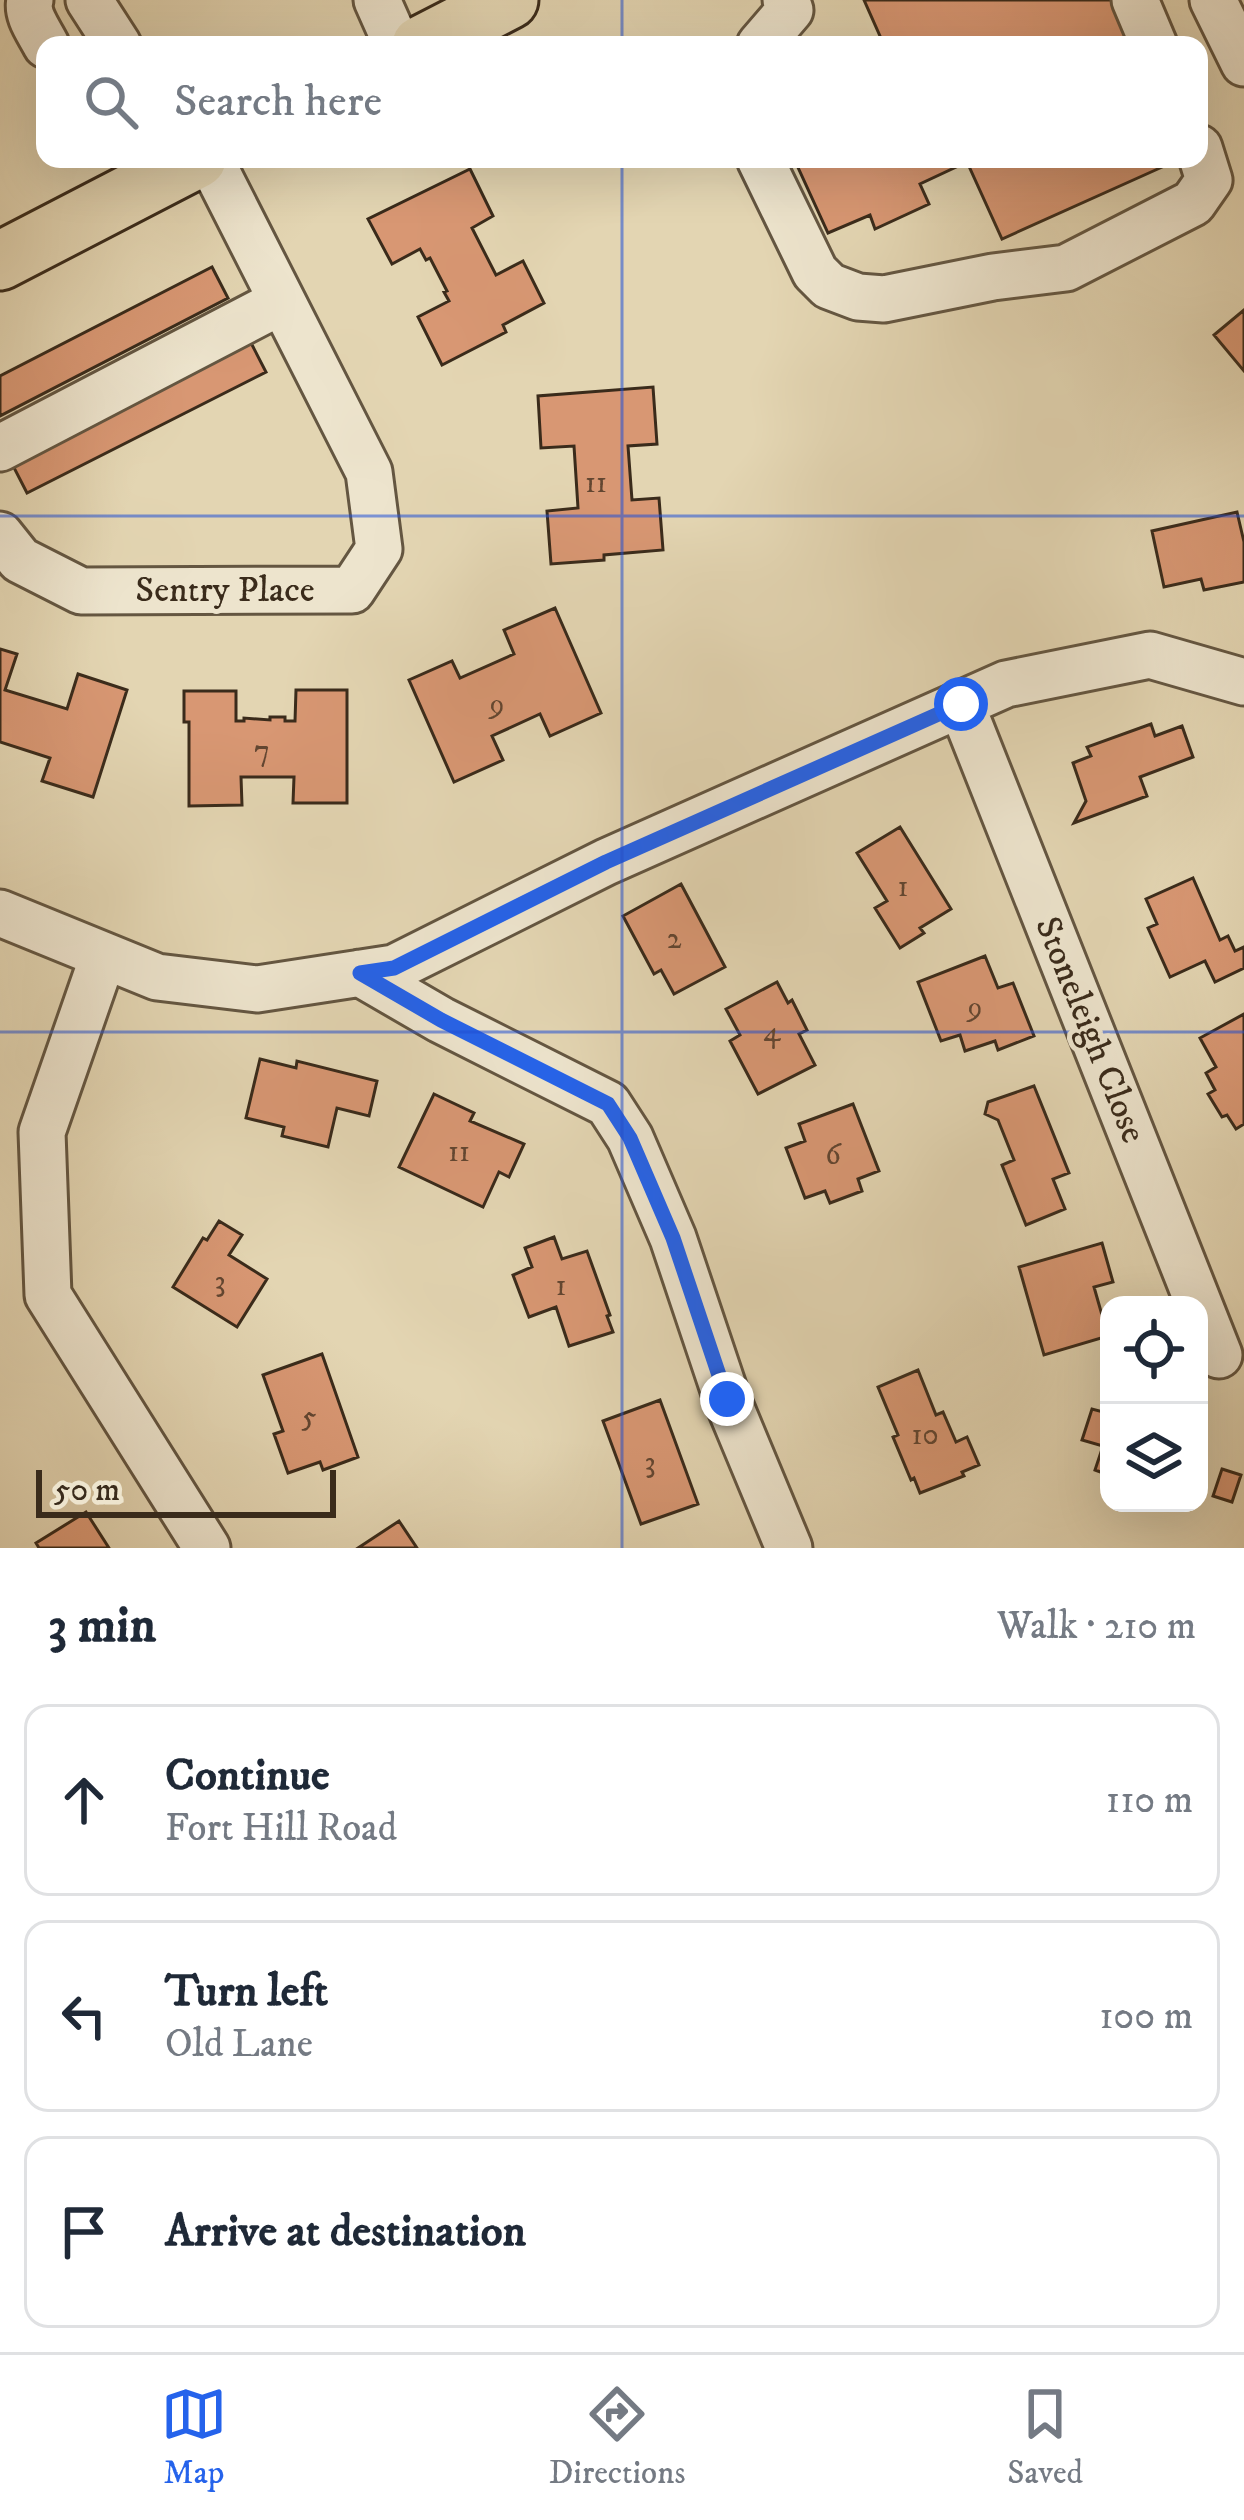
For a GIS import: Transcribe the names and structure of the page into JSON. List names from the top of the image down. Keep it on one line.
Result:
{"streets":{"street":["Sentry Place","Stoneleigh Close"]},"house_numbers":["11","9","7","1","2","9","4","11","6","3","1","5","10","3"],"scale_bar":"50 m","page":{"search":"Search here","scale":"50 m","heading":["3 min","Walk · 210 m"],"list":[["Continue","Fort Hill Road","110 m"],["Turn left","Old Lane","100 m"],"Arrive at destination"],"nav":["Map","Directions","Saved"]}}
